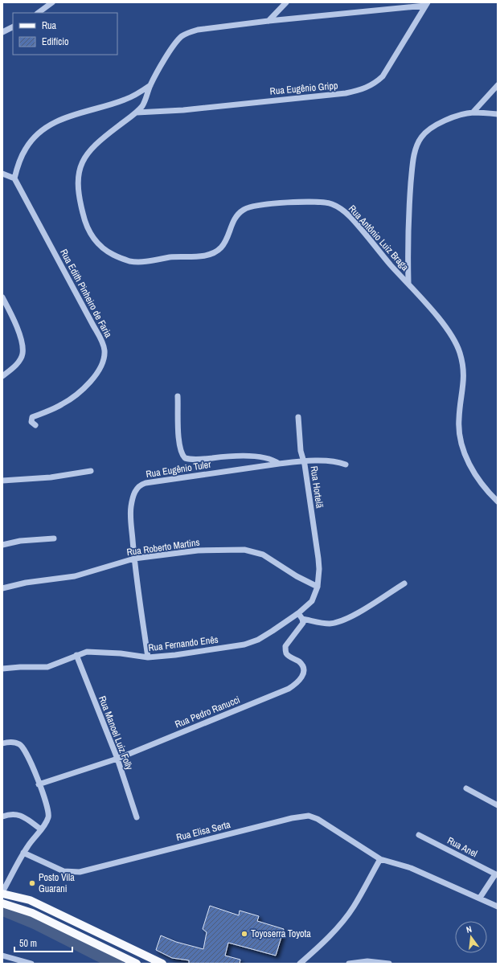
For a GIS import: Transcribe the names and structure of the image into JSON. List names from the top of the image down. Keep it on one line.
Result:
{"streets":{"street":["Rua Eugênio Gripp","Rua Antônio Luiz Braga","Rua Edith Pinheiro de Faria","Rua Eugênio Tuler","Rua Hortelã","Rua Roberto Martins","Rua Fernando Enês","Rua Pedro Ranucci","Rua Manoel Luiz Folly","Rua Elisa Serta","Rua Anel"]},"crossings":[["Rua Eugênio Gripp","Rua Antônio Luiz Braga"],["Rua Eugênio Tuler","Rua Hortelã"],["Rua Eugênio Tuler","Rua Roberto Martins"],["Rua Eugênio Tuler","Rua Fernando Enês"],["Rua Hortelã","Rua Fernando Enês"],["Rua Roberto Martins","Rua Fernando Enês"],["Rua Fernando Enês","Rua Manoel Luiz Folly"],["Rua Pedro Ranucci","Rua Manoel Luiz Folly"]],"places":["Posto Vila Guarani","Toyoserra Toyota"],"legend":["Rua","Edifício"],"scale_bar":"50 m","north":"top"}
